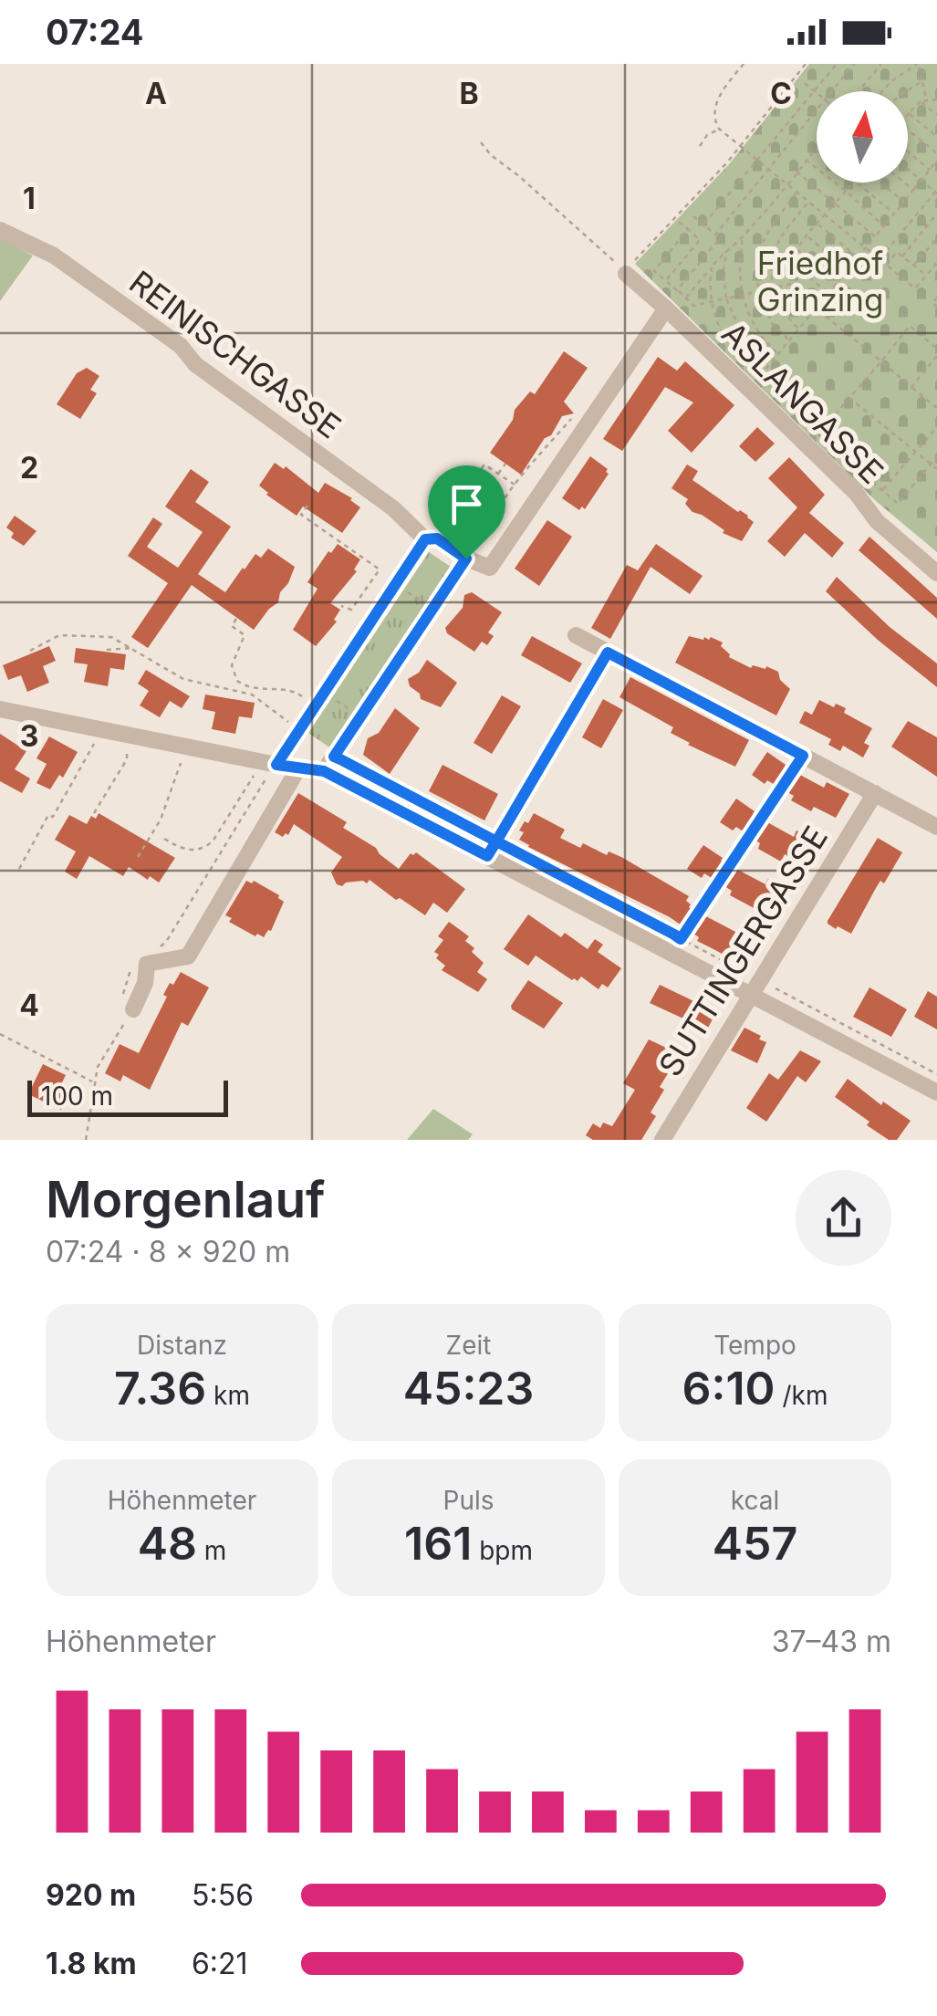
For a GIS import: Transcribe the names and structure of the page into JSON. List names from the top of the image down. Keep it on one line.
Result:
{"streets":{"street":["REINISCHGASSE","ASLANGASSE","SUTTINGERGASSE"]},"parks":["Friedhof Grinzing"],"scale_bar":"100 m","north":"top","page":{"status":"07:24","scale":"100 m","heading":["Morgenlauf","07:24 · 8 × 920 m"],"stats":[["Distanz","7.36 km"],["Zeit","45:23"],["Tempo","6:10 /km"],["Höhenmeter","48 m"],["Puls","161 bpm"],["kcal","457"]],"chart":["Höhenmeter","37–43 m"],"list":[{"name":"920 m","note":"5:56"},{"name":"1.8 km","note":"6:21"}]},"grid":{"columns":["A","B","C"],"rows":["1","2","3","4"]}}
